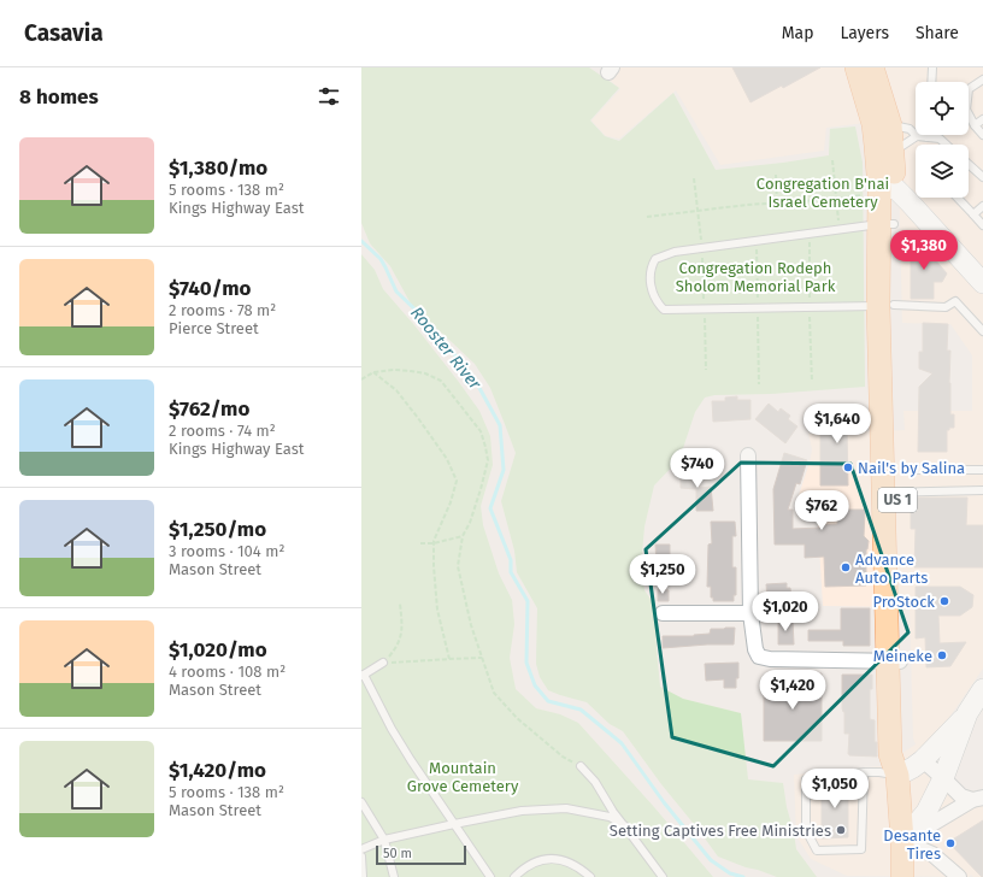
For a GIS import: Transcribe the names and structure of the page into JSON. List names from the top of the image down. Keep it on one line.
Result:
{"streets":{"main road":["US 1"]},"water":["Rooster River"],"parks":["Congregation B'nai Israel Cemetery","Congregation Rodeph Sholom Memorial Park","Mountain Grove Cemetery"],"places":["Nail's by Salina","Advance Auto Parts","ProStock","Meineke","Setting Captives Free Ministries","Desante Tires"],"scale_bar":"50 m","page":{"header":"Casavia","nav":["Map","Layers","Share"],"heading":"8 homes","list":[{"name":"$1,380/mo","note":"5 rooms · 138 m² · Kings Highway East"},{"name":"$740/mo","note":"2 rooms · 78 m² · Pierce Street"},{"name":"$762/mo","note":"2 rooms · 74 m² · Kings Highway East"},{"name":"$1,250/mo","note":"3 rooms · 104 m² · Mason Street"},{"name":"$1,020/mo","note":"4 rooms · 108 m² · Mason Street"},{"name":"$1,420/mo","note":"5 rooms · 138 m² · Mason Street"}],"price":["$1,380","$1,640","$740","$762","$1,250","$1,020","$1,420","$1,050"],"scale":"50 m"}}
